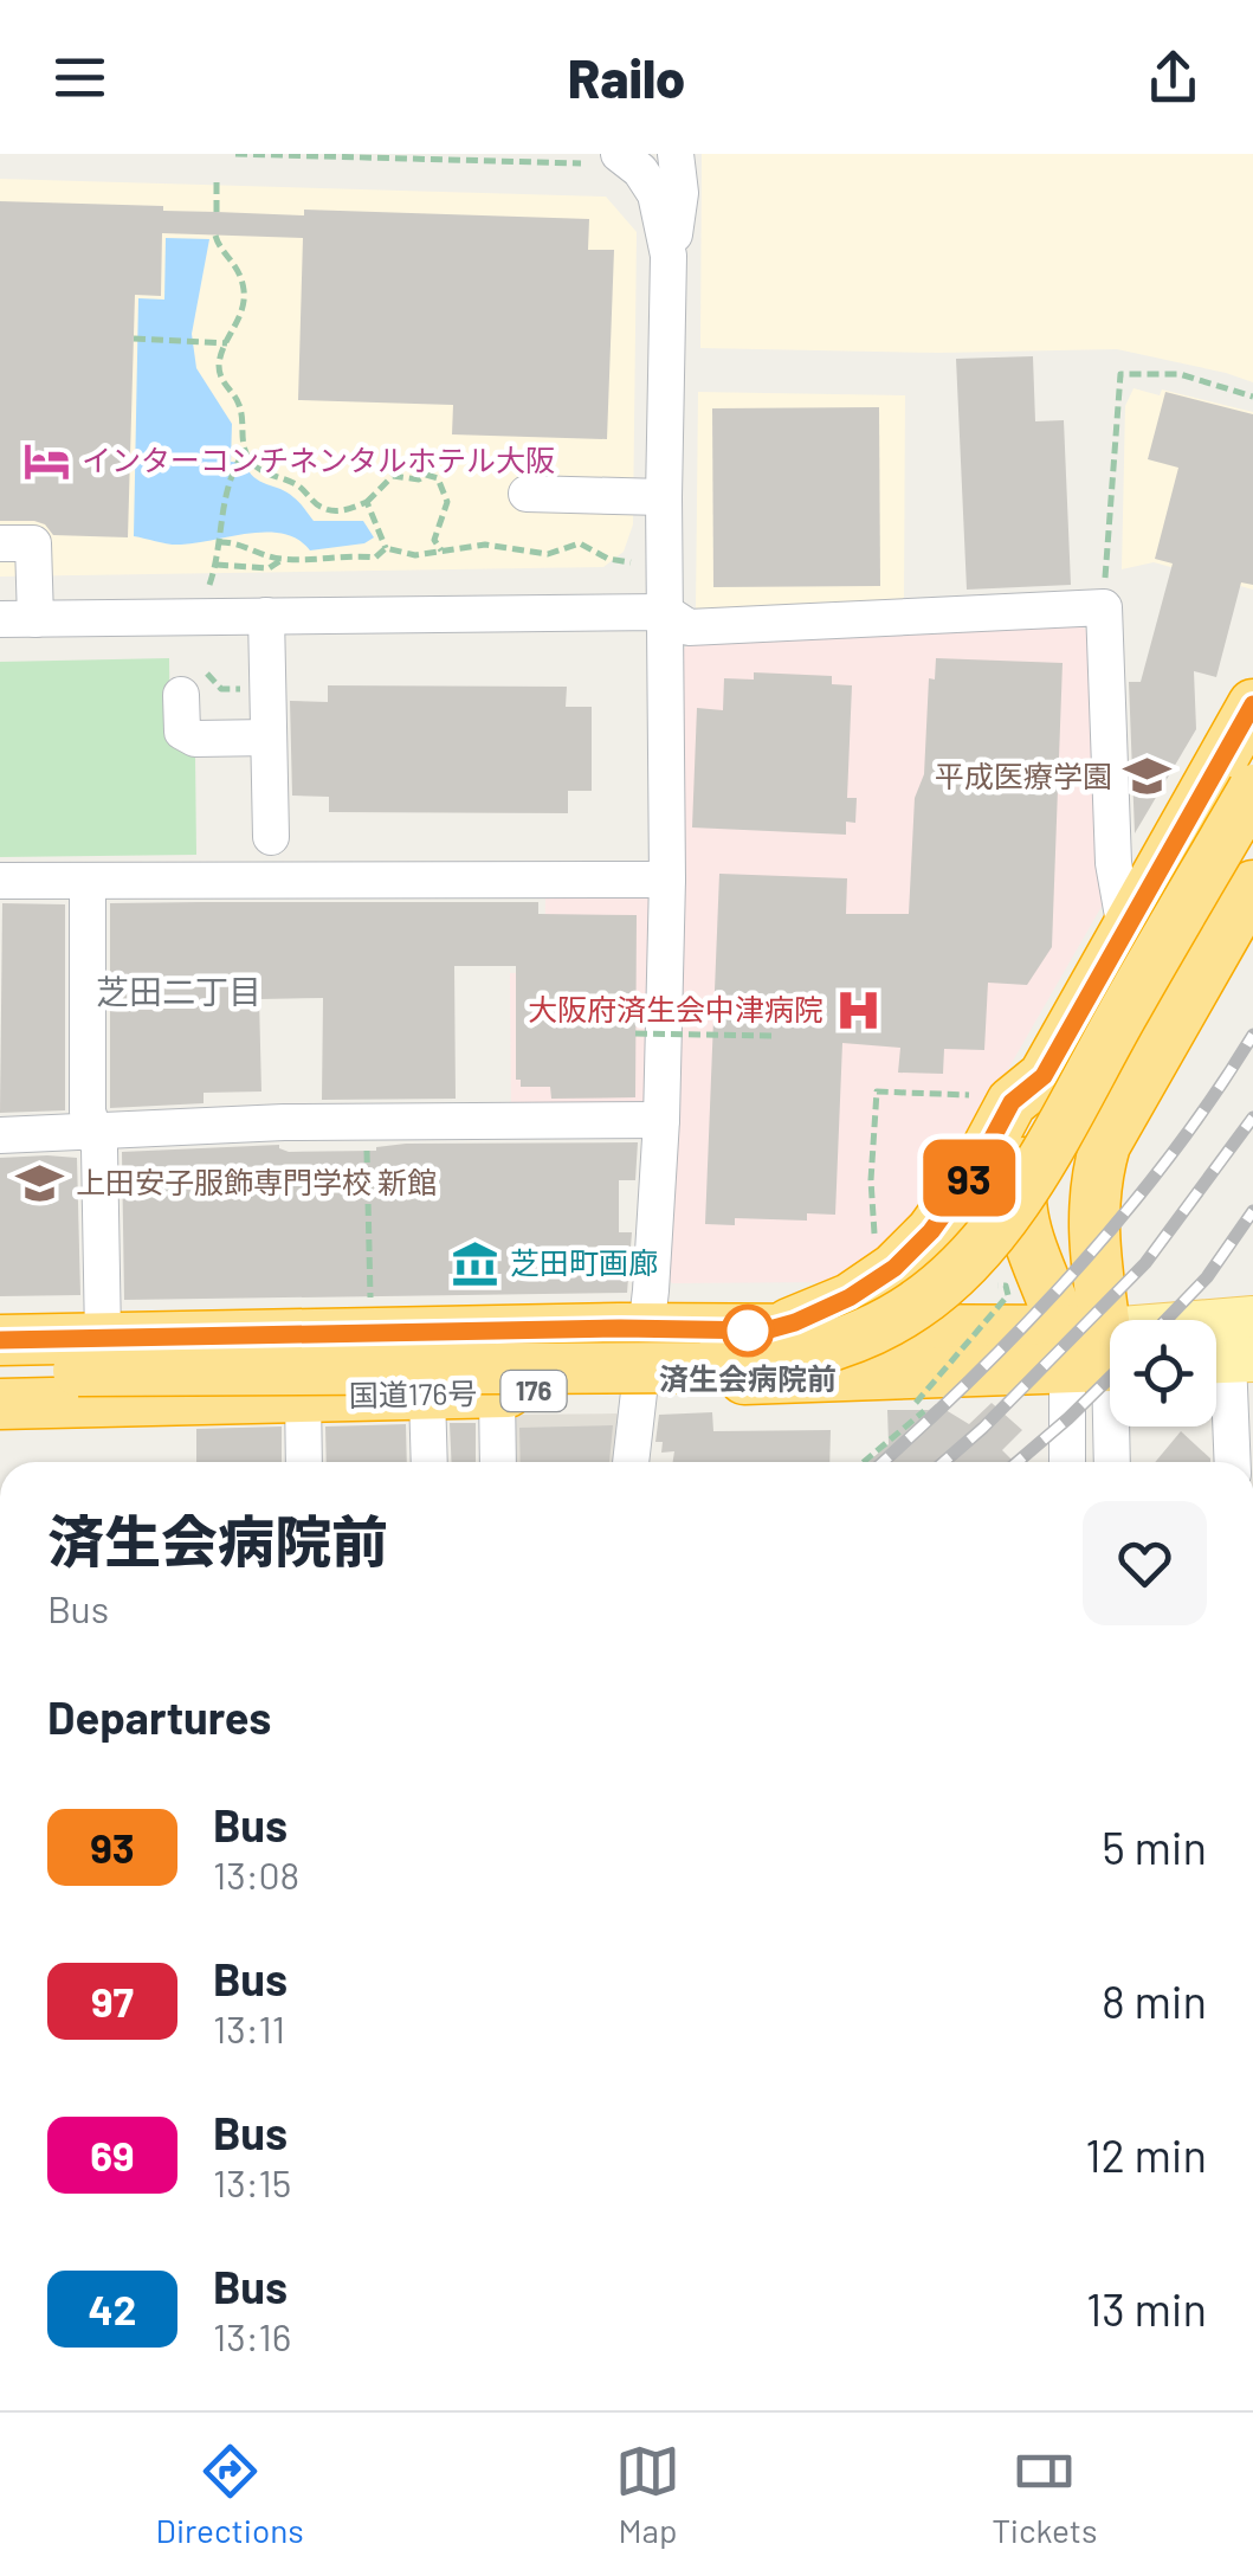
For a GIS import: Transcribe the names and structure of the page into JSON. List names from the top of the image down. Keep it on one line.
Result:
{"streets":{"highway":["176","国道176号"]},"crossings":[["176","国道176号"]],"districts":["芝田二丁目"],"places":{"hotel":["インターコンチネンタルホテル大阪"],"school or university":["平成医療学園","上田安子服飾専門学校 新館"],"hospital":["大阪府済生会中津病院"],"museum":["芝田町画廊"],"other":["済生会病院前"]},"lines":["bus line 93"],"page":{"header":"Railo","on_map":"93","heading":[["済生会病院前","Bus"],"Departures"],"list":[{"mark":"93","name":"Bus","note":"13:08","value":"5 min"},{"mark":"97","name":"Bus","note":"13:11","value":"8 min"},{"mark":"69","name":"Bus","note":"13:15","value":"12 min"},{"mark":"42","name":"Bus","note":"13:16","value":"13 min"}],"tabs":["Directions","Map","Tickets"]}}
